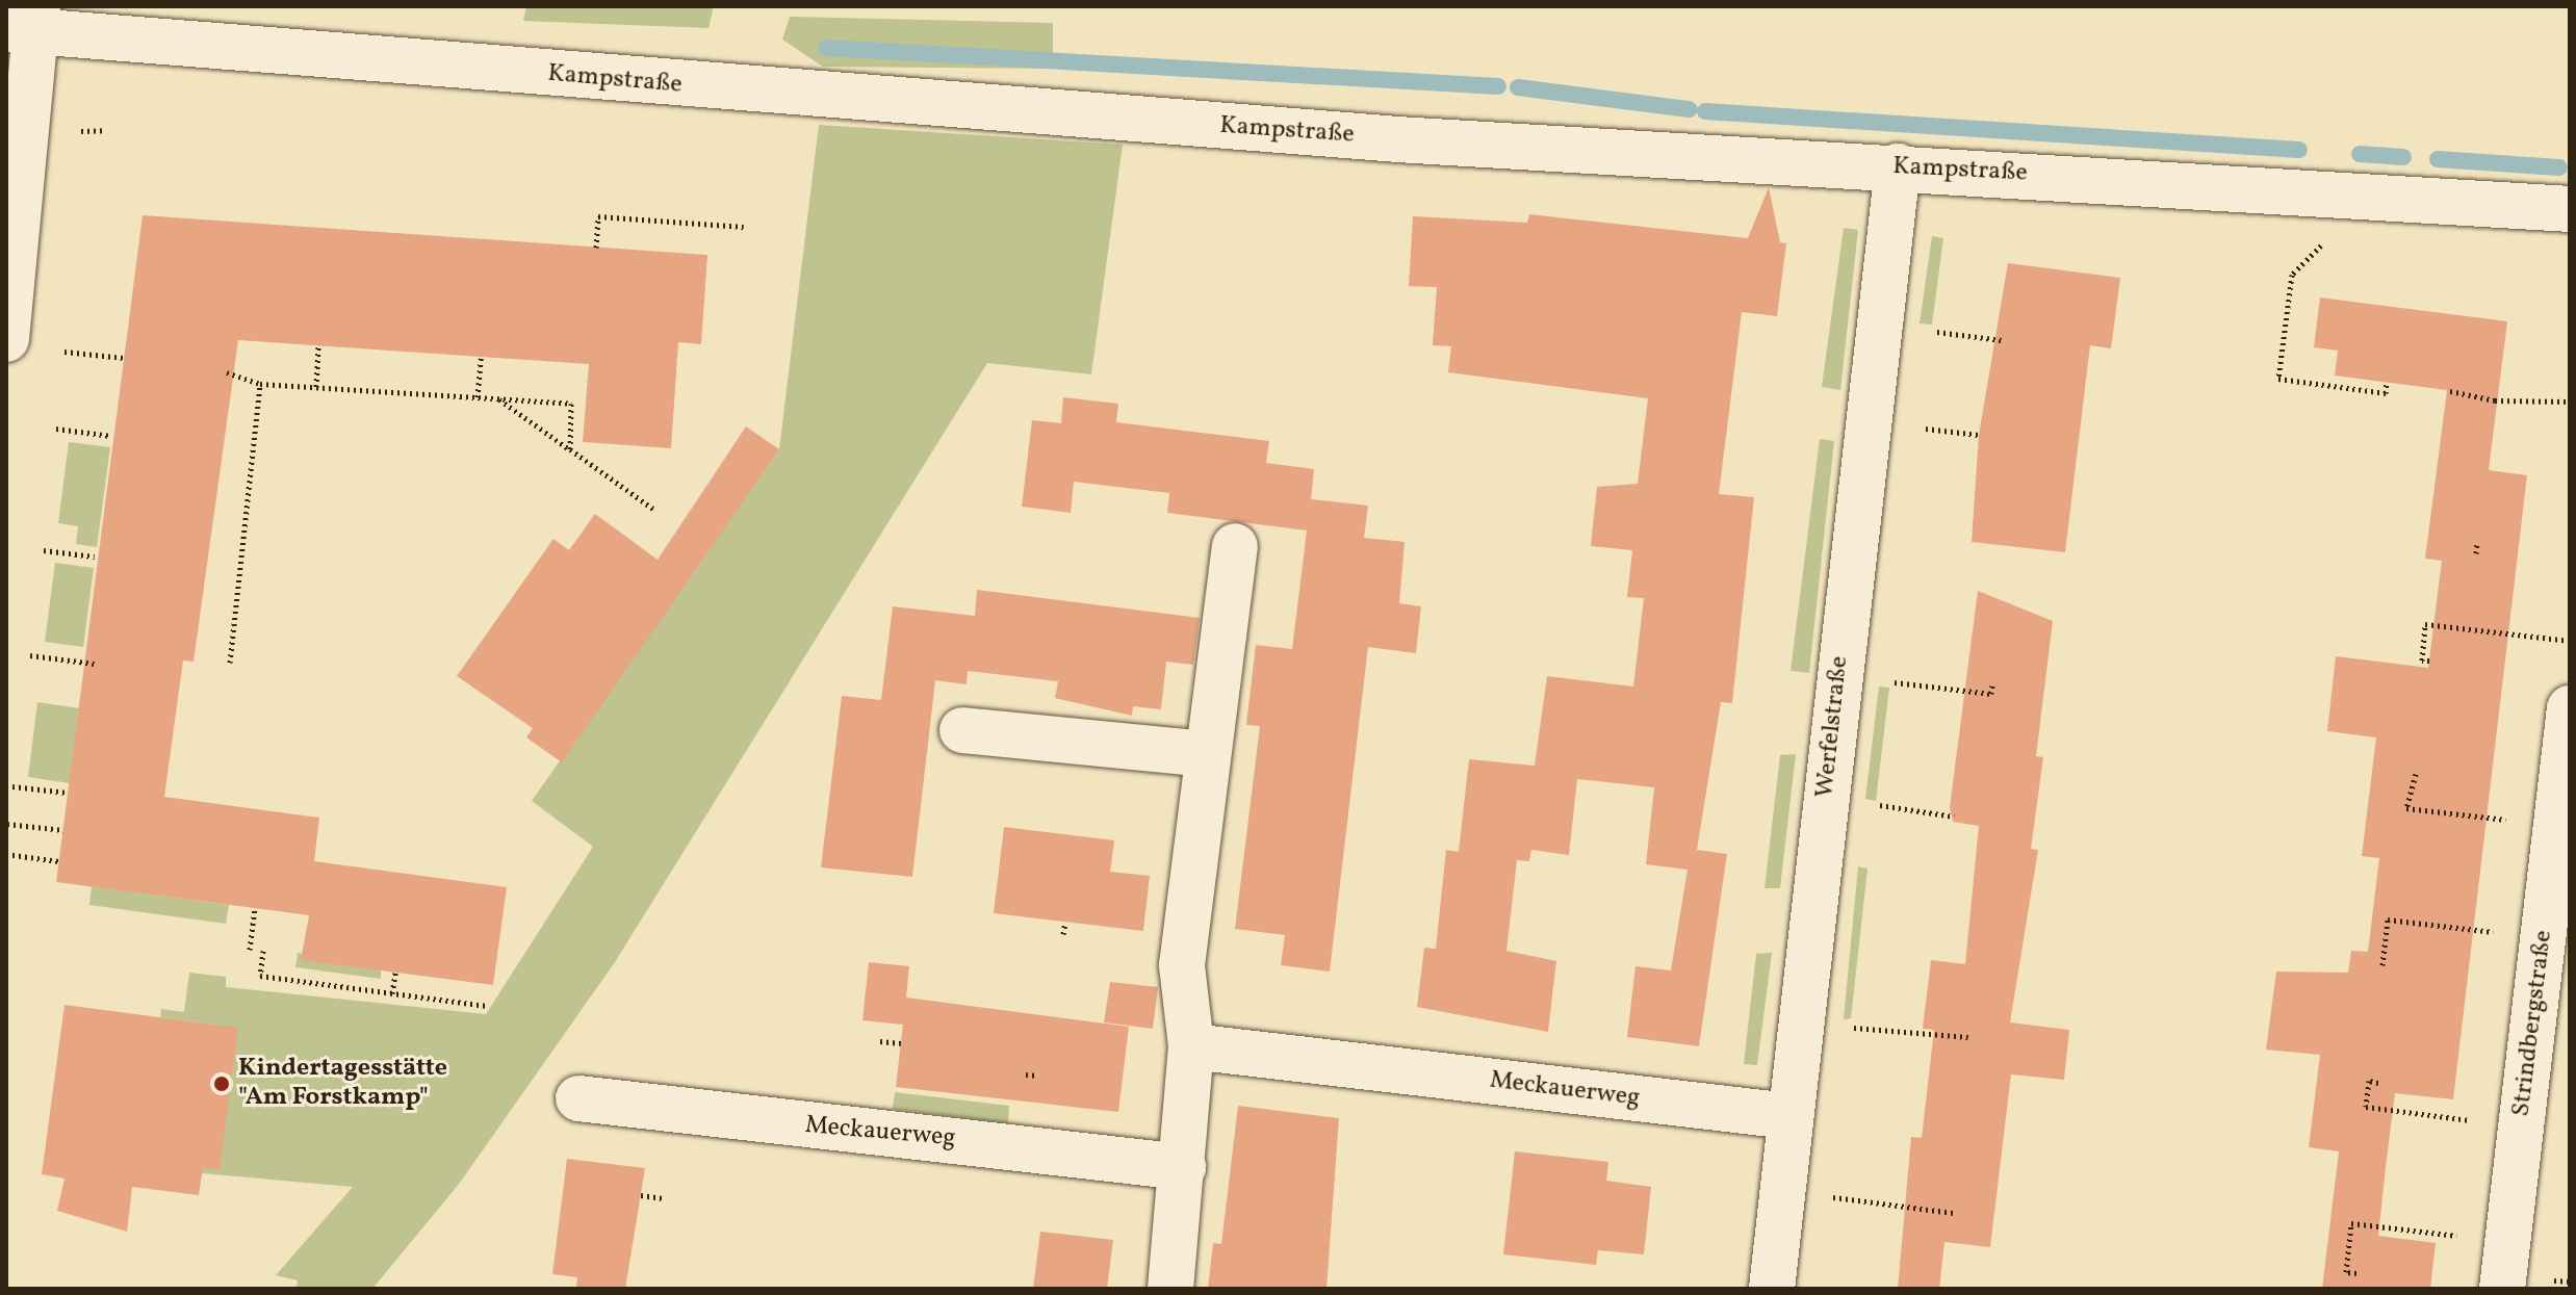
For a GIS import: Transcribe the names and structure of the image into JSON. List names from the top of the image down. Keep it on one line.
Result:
{"streets":{"street":["Kampstraße","Werfelstraße","Strindbergstraße","Meckauerweg"]},"crossings":[["Kampstraße","Werfelstraße"],["Werfelstraße","Meckauerweg"]],"places":["Kindertagesstätte \"Am Forstkamp\""]}
